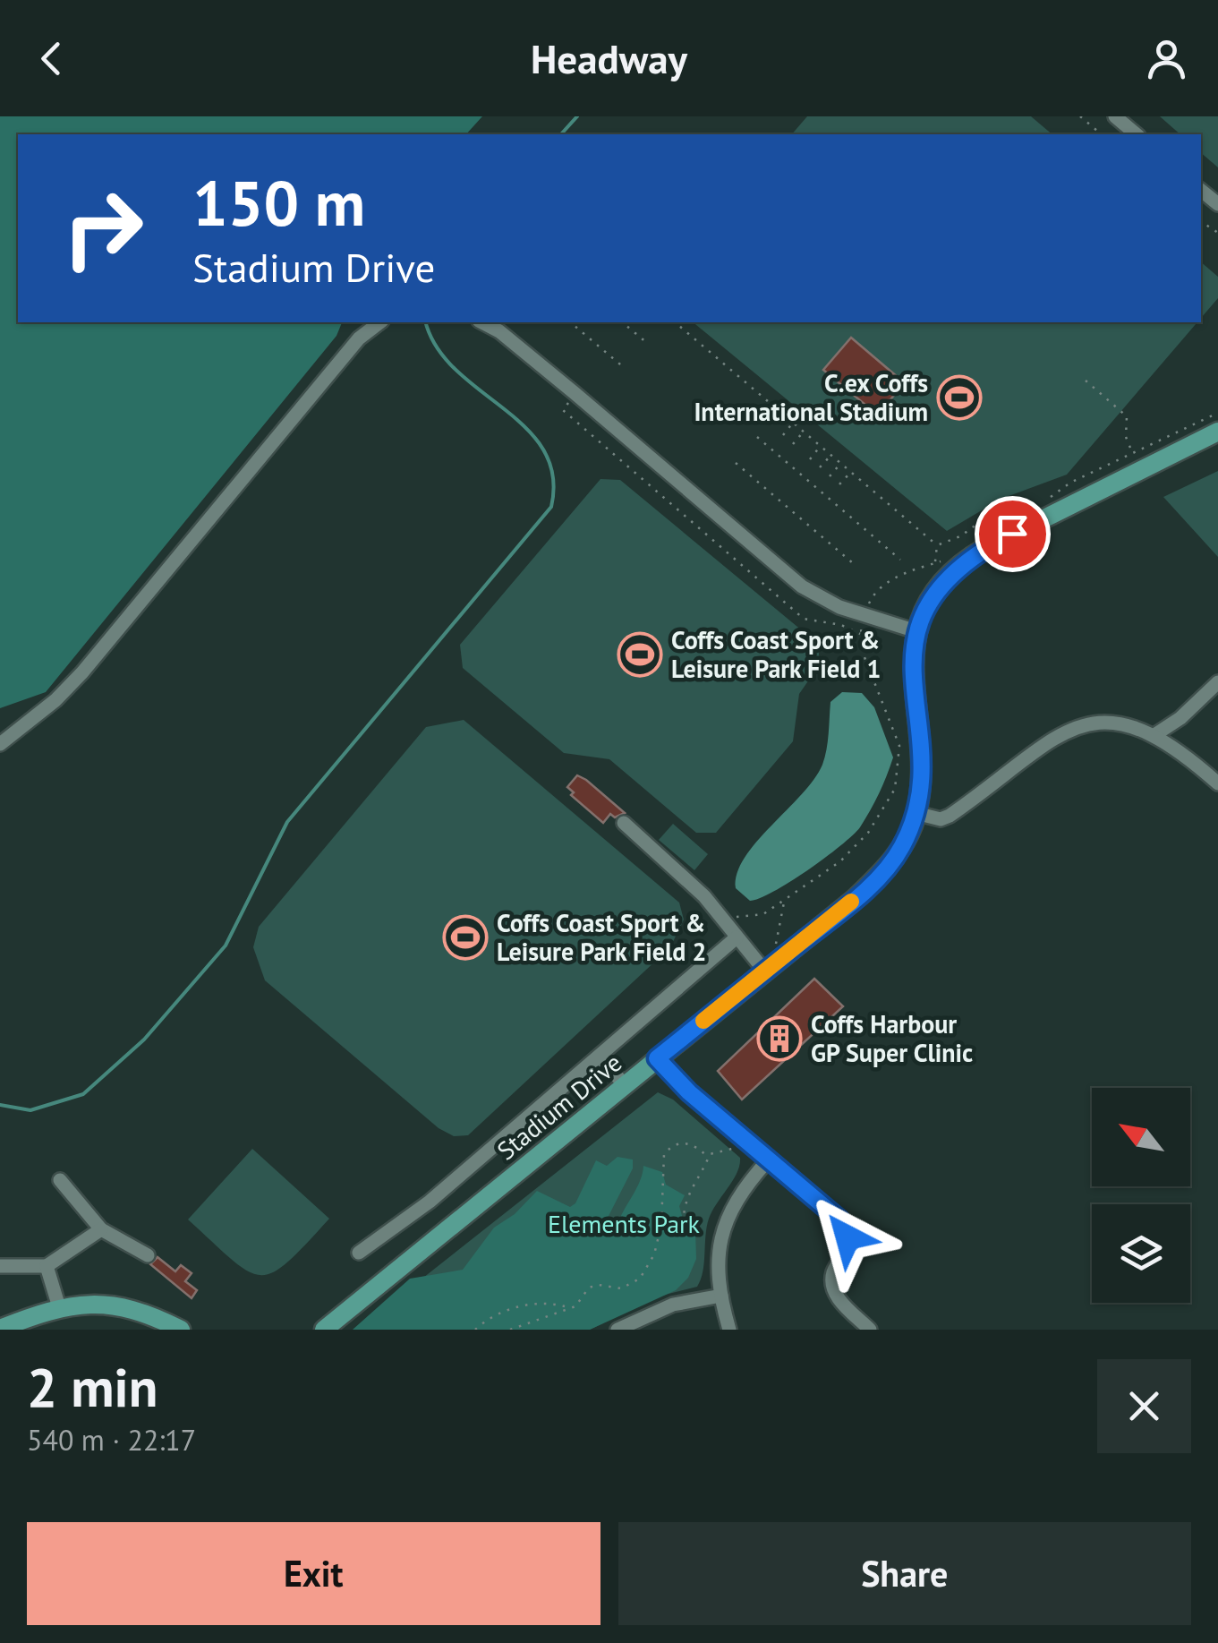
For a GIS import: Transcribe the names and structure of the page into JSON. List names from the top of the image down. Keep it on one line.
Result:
{"streets":{"main road":["Stadium Drive"]},"parks":["Elements Park"],"places":{"sports":["C.ex Coffs International Stadium","Coffs Coast Sport & Leisure Park Field 1","Coffs Coast Sport & Leisure Park Field 2"],"building":["Coffs Harbour GP Super Clinic"]},"north":"top left","page":{"header":"Headway","turn":["150 m","Stadium Drive"],"heading":["2 min","540 m · 22:17"],"buttons":["Exit","Share"]}}
